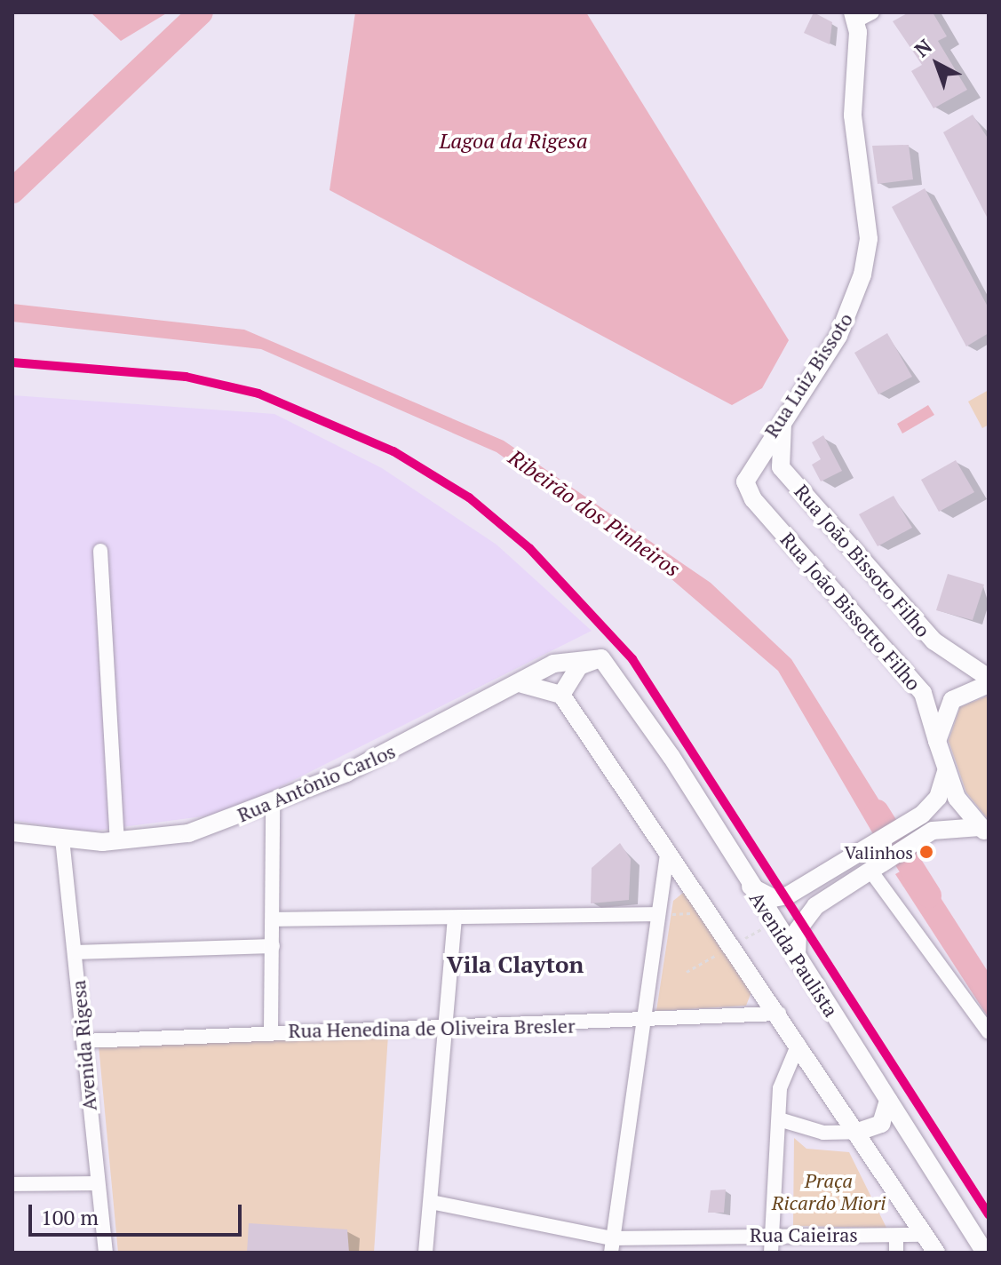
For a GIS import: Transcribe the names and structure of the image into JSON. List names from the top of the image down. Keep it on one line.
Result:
{"streets":{"main road":["Rua Luiz Bissoto","Rua João Bissoto Filho","Rua João Bissotto Filho","Rua Antônio Carlos","Avenida Paulista"],"street":["Rua Henedina de Oliveira Bresler","Avenida Rigesa","Rua Caieiras"]},"crossings":[["Rua Luiz Bissoto","Rua João Bissoto Filho"],["Rua Luiz Bissoto","Rua João Bissotto Filho"],["Rua Antônio Carlos","Avenida Paulista"],["Rua Antônio Carlos","Avenida Rigesa"],["Rua Henedina de Oliveira Bresler","Avenida Rigesa"]],"districts":["Vila Clayton"],"water":["Lagoa da Rigesa","Ribeirão dos Pinheiros"],"parks":["Praça Ricardo Miori"],"places":["Valinhos"],"scale_bar":"100 m","north":"top left"}
